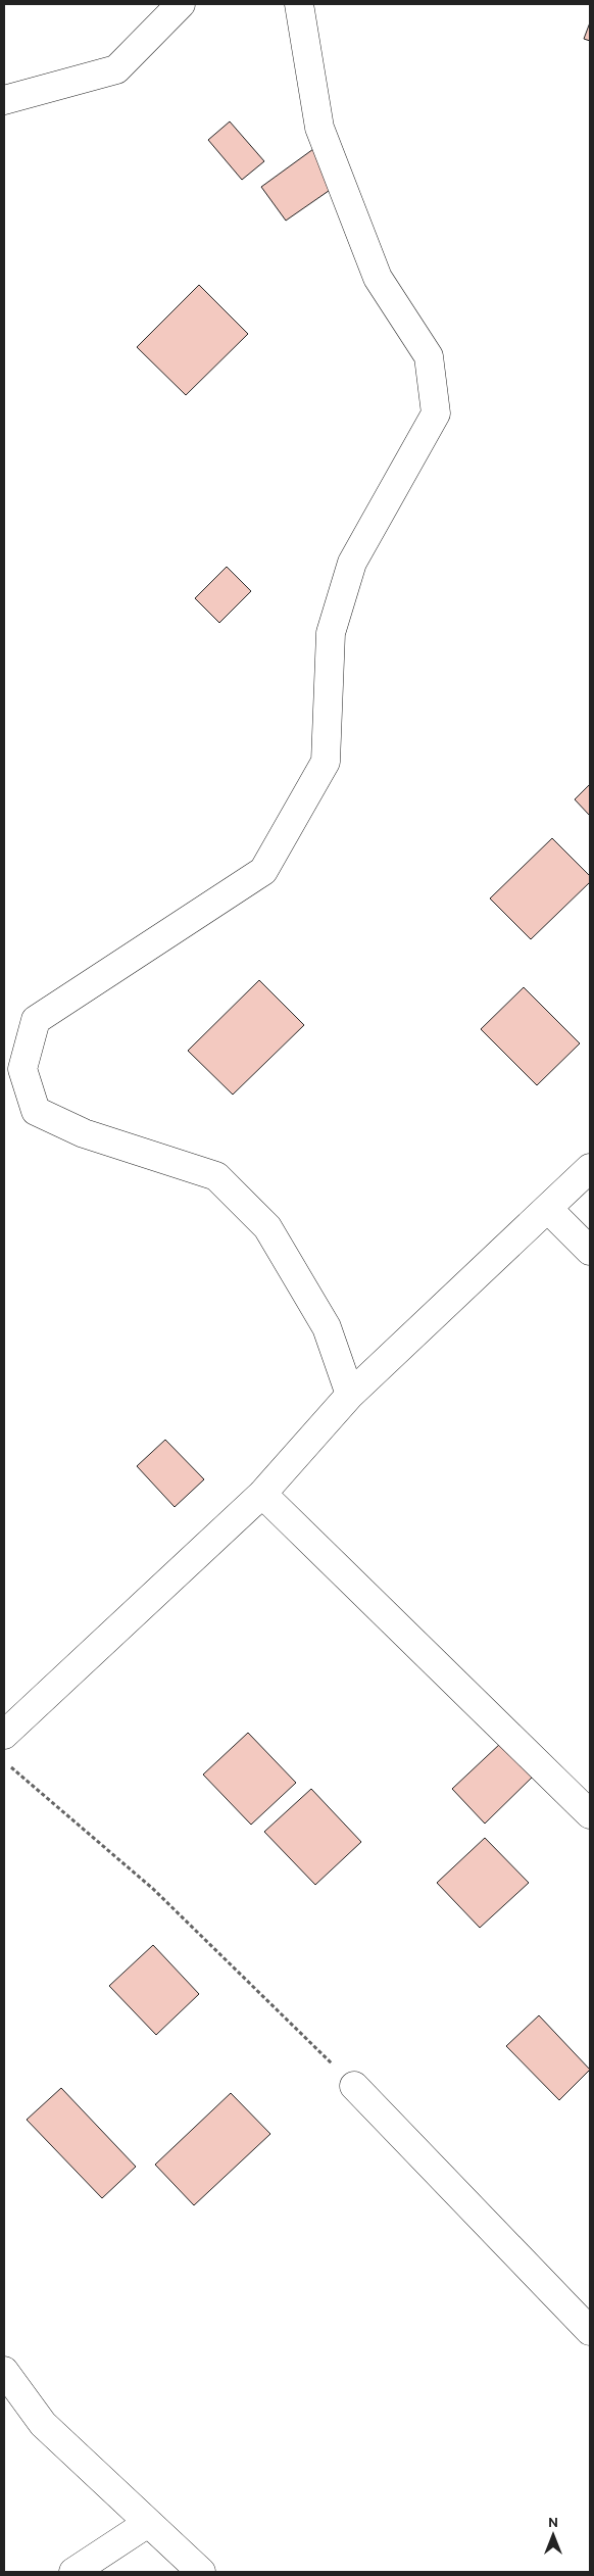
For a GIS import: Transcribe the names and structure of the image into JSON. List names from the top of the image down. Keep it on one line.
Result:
{"north":"top"}
